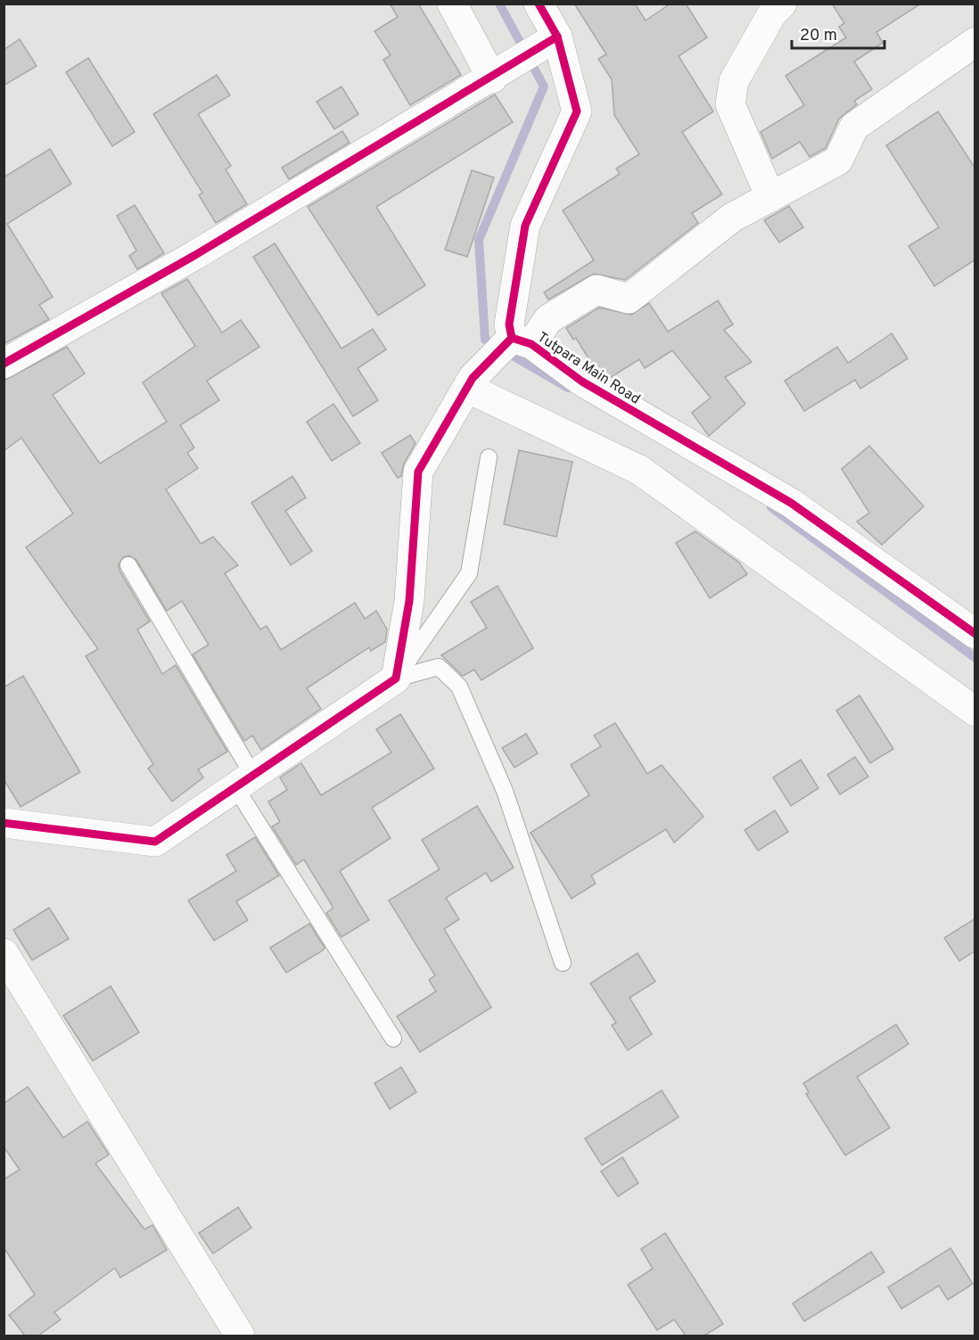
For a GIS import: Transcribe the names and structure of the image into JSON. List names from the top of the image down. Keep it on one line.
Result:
{"streets":{"street":["Tutpara Main Road"]},"scale_bar":"20 m"}
